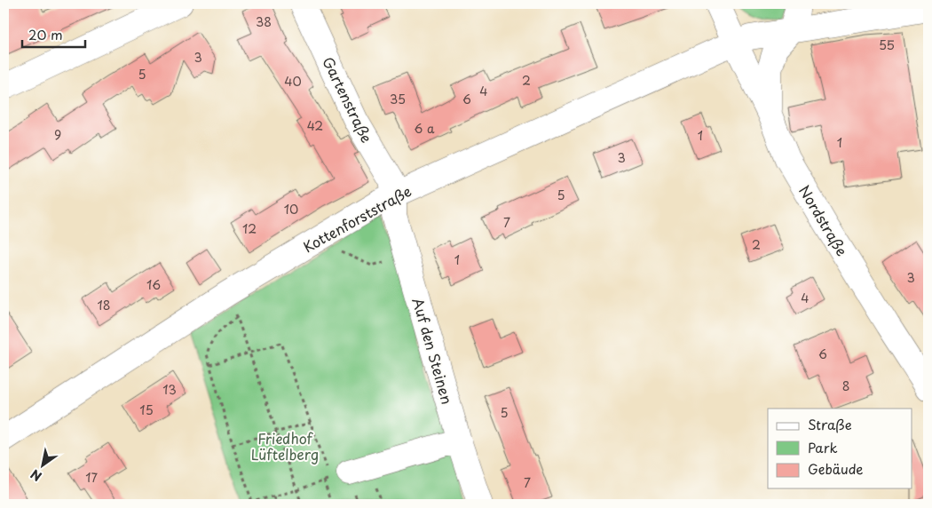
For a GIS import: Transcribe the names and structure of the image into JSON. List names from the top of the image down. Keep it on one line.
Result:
{"streets":{"street":["Gartenstraße","Kottenforststraße","Nordstraße","Auf den Steinen"]},"crossings":[["Gartenstraße","Kottenforststraße"],["Gartenstraße","Auf den Steinen"],["Kottenforststraße","Nordstraße"],["Kottenforststraße","Auf den Steinen"]],"parks":["Friedhof Lüftelberg"],"house_numbers":["38","55","3","5","2","40","4","35","6","42","6 a","9","1","1","3","5","10","7","12","2","1","3","16","4","18","6","8","13","15","5","17","7"],"legend":["Straße","Park","Gebäude"],"scale_bar":"20 m","north":"bottom left"}
